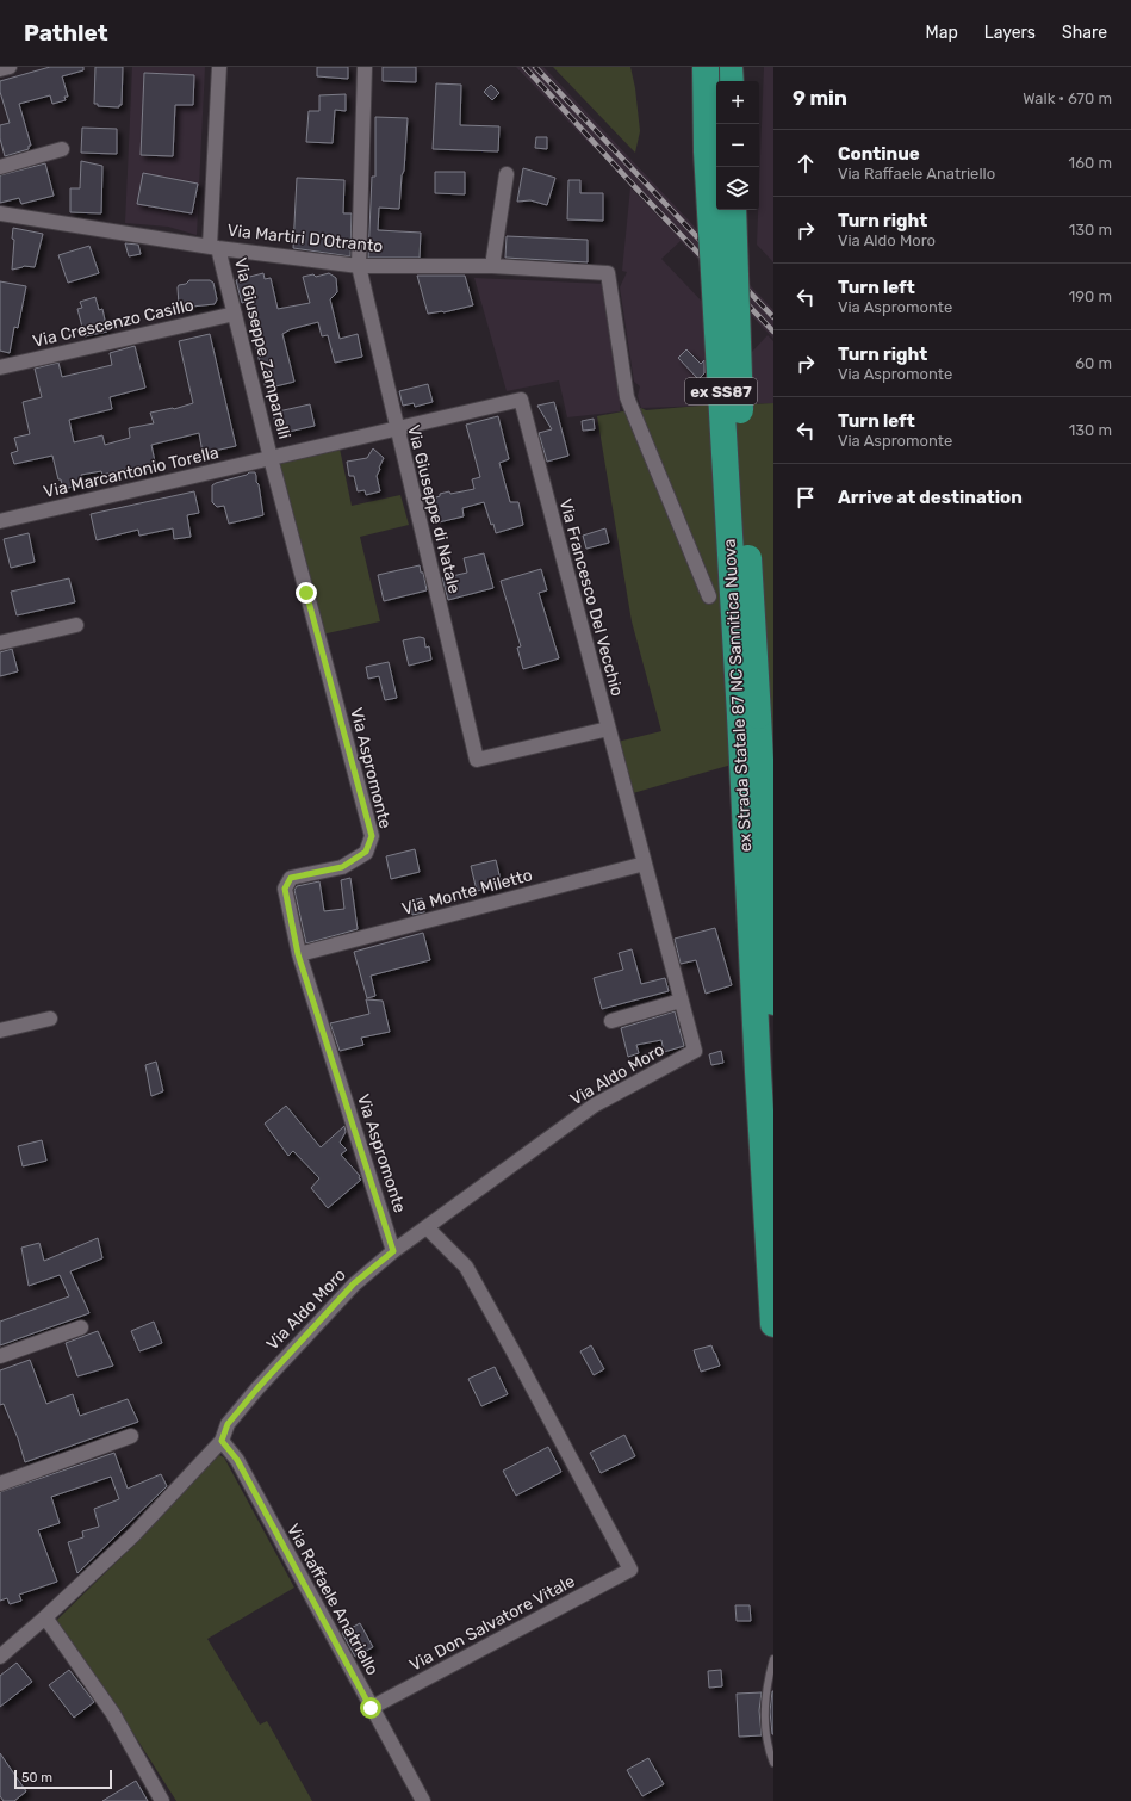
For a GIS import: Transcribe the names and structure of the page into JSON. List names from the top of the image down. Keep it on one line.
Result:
{"streets":{"highway":["ex SS87","ex Strada Statale 87 NC Sannitica Nuova"],"street":["Via Martiri D'Otranto","Via Crescenzo Casillo","Via Giuseppe Zamparelli","Via Marcantonio Torella","Via Giuseppe di Natale","Via Francesco Del Vecchio","Via Aspromonte","Via Monte Miletto","Via Aldo Moro","Via Raffaele Anatriello","Via Don Salvatore Vitale"]},"crossings":[["Via Martiri D'Otranto","Via Giuseppe Zamparelli"],["Via Martiri D'Otranto","Via Giuseppe di Natale"],["Via Crescenzo Casillo","Via Giuseppe Zamparelli"],["Via Giuseppe Zamparelli","Via Marcantonio Torella"],["Via Giuseppe Zamparelli","Via Francesco Del Vecchio"],["Via Giuseppe Zamparelli","Via Aspromonte"],["Via Marcantonio Torella","Via Francesco Del Vecchio"],["Via Marcantonio Torella","Via Aspromonte"],["Via Giuseppe di Natale","Via Francesco Del Vecchio"],["Via Francesco Del Vecchio","Via Aspromonte"],["Via Francesco Del Vecchio","Via Monte Miletto"],["Via Francesco Del Vecchio","Via Aldo Moro"],["Via Aspromonte","Via Monte Miletto"],["Via Aspromonte","Via Aldo Moro"],["Via Aldo Moro","Via Raffaele Anatriello"],["Via Aldo Moro","Via Don Salvatore Vitale"],["Via Raffaele Anatriello","Via Don Salvatore Vitale"]],"scale_bar":"50 m","page":{"header":"Pathlet","nav":["Map","Layers","Share"],"heading":["9 min","Walk · 670 m"],"map_buttons":["+","−"],"list":[["Continue","Via Raffaele Anatriello","160 m"],["Turn right","Via Aldo Moro","130 m"],["Turn left","Via Aspromonte","190 m"],["Turn right","Via Aspromonte","60 m"],["Turn left","Via Aspromonte","130 m"],"Arrive at destination"],"scale":"50 m"}}
